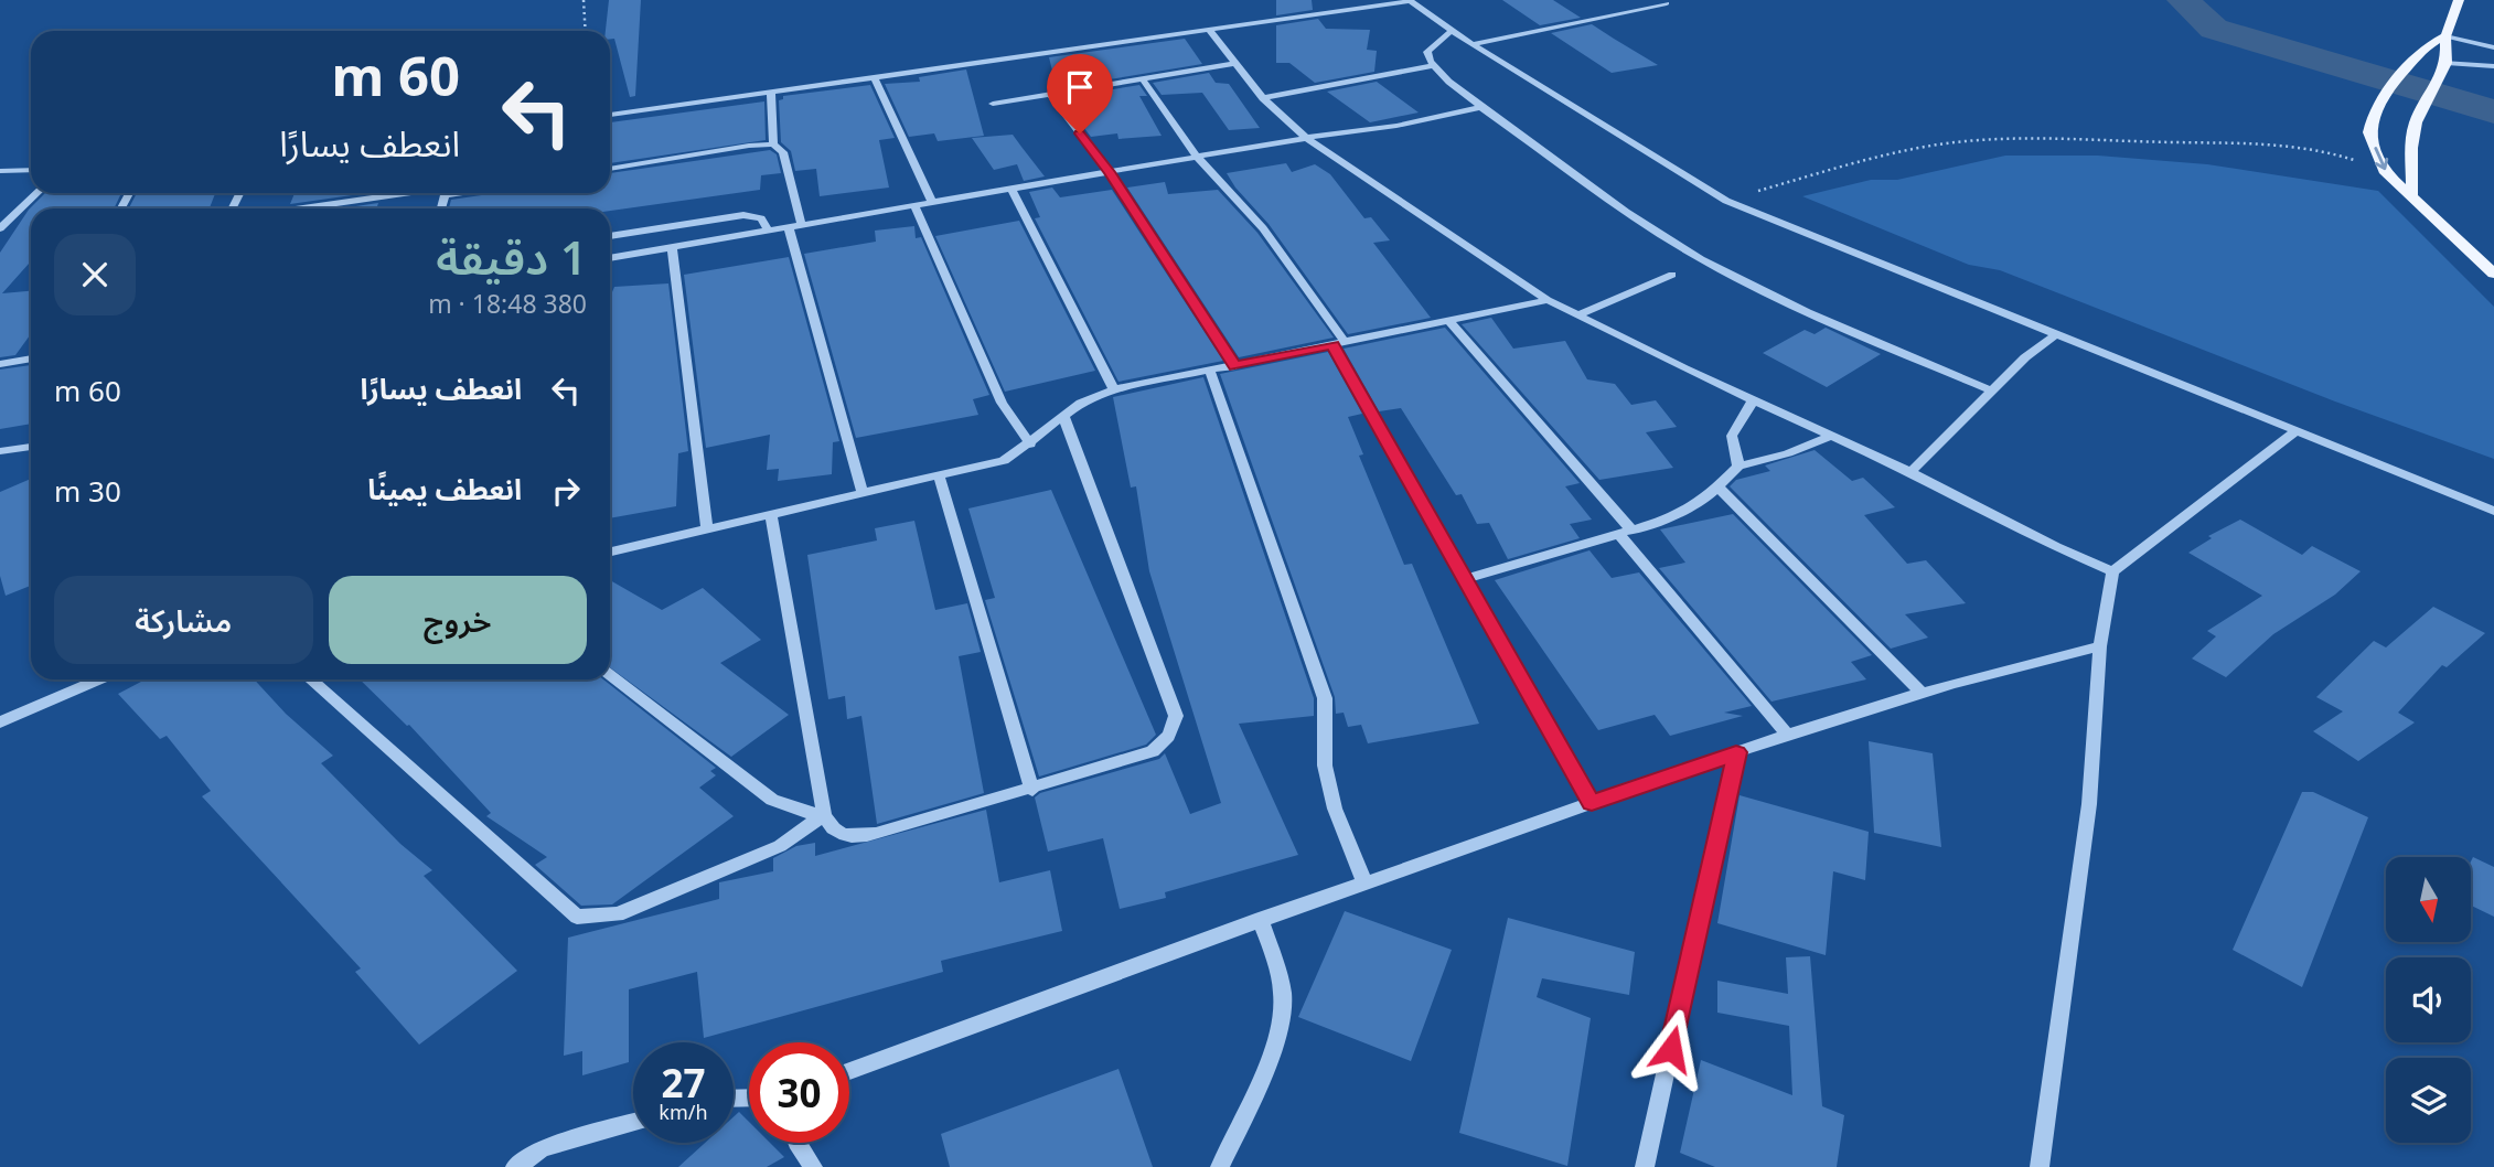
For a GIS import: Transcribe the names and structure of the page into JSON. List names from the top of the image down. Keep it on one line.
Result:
{"north":"bottom","page":{"turn":["60 m","انعطف يسارًا"],"heading":["1 دقيقة","380 m · 18:48"],"list":[{"name":"انعطف يسارًا","value":"60 m"},{"name":"انعطف يمينًا","value":"30 m"}],"buttons":["خروج","مشاركة"],"speed":"27 km/h","limit":"30"}}
